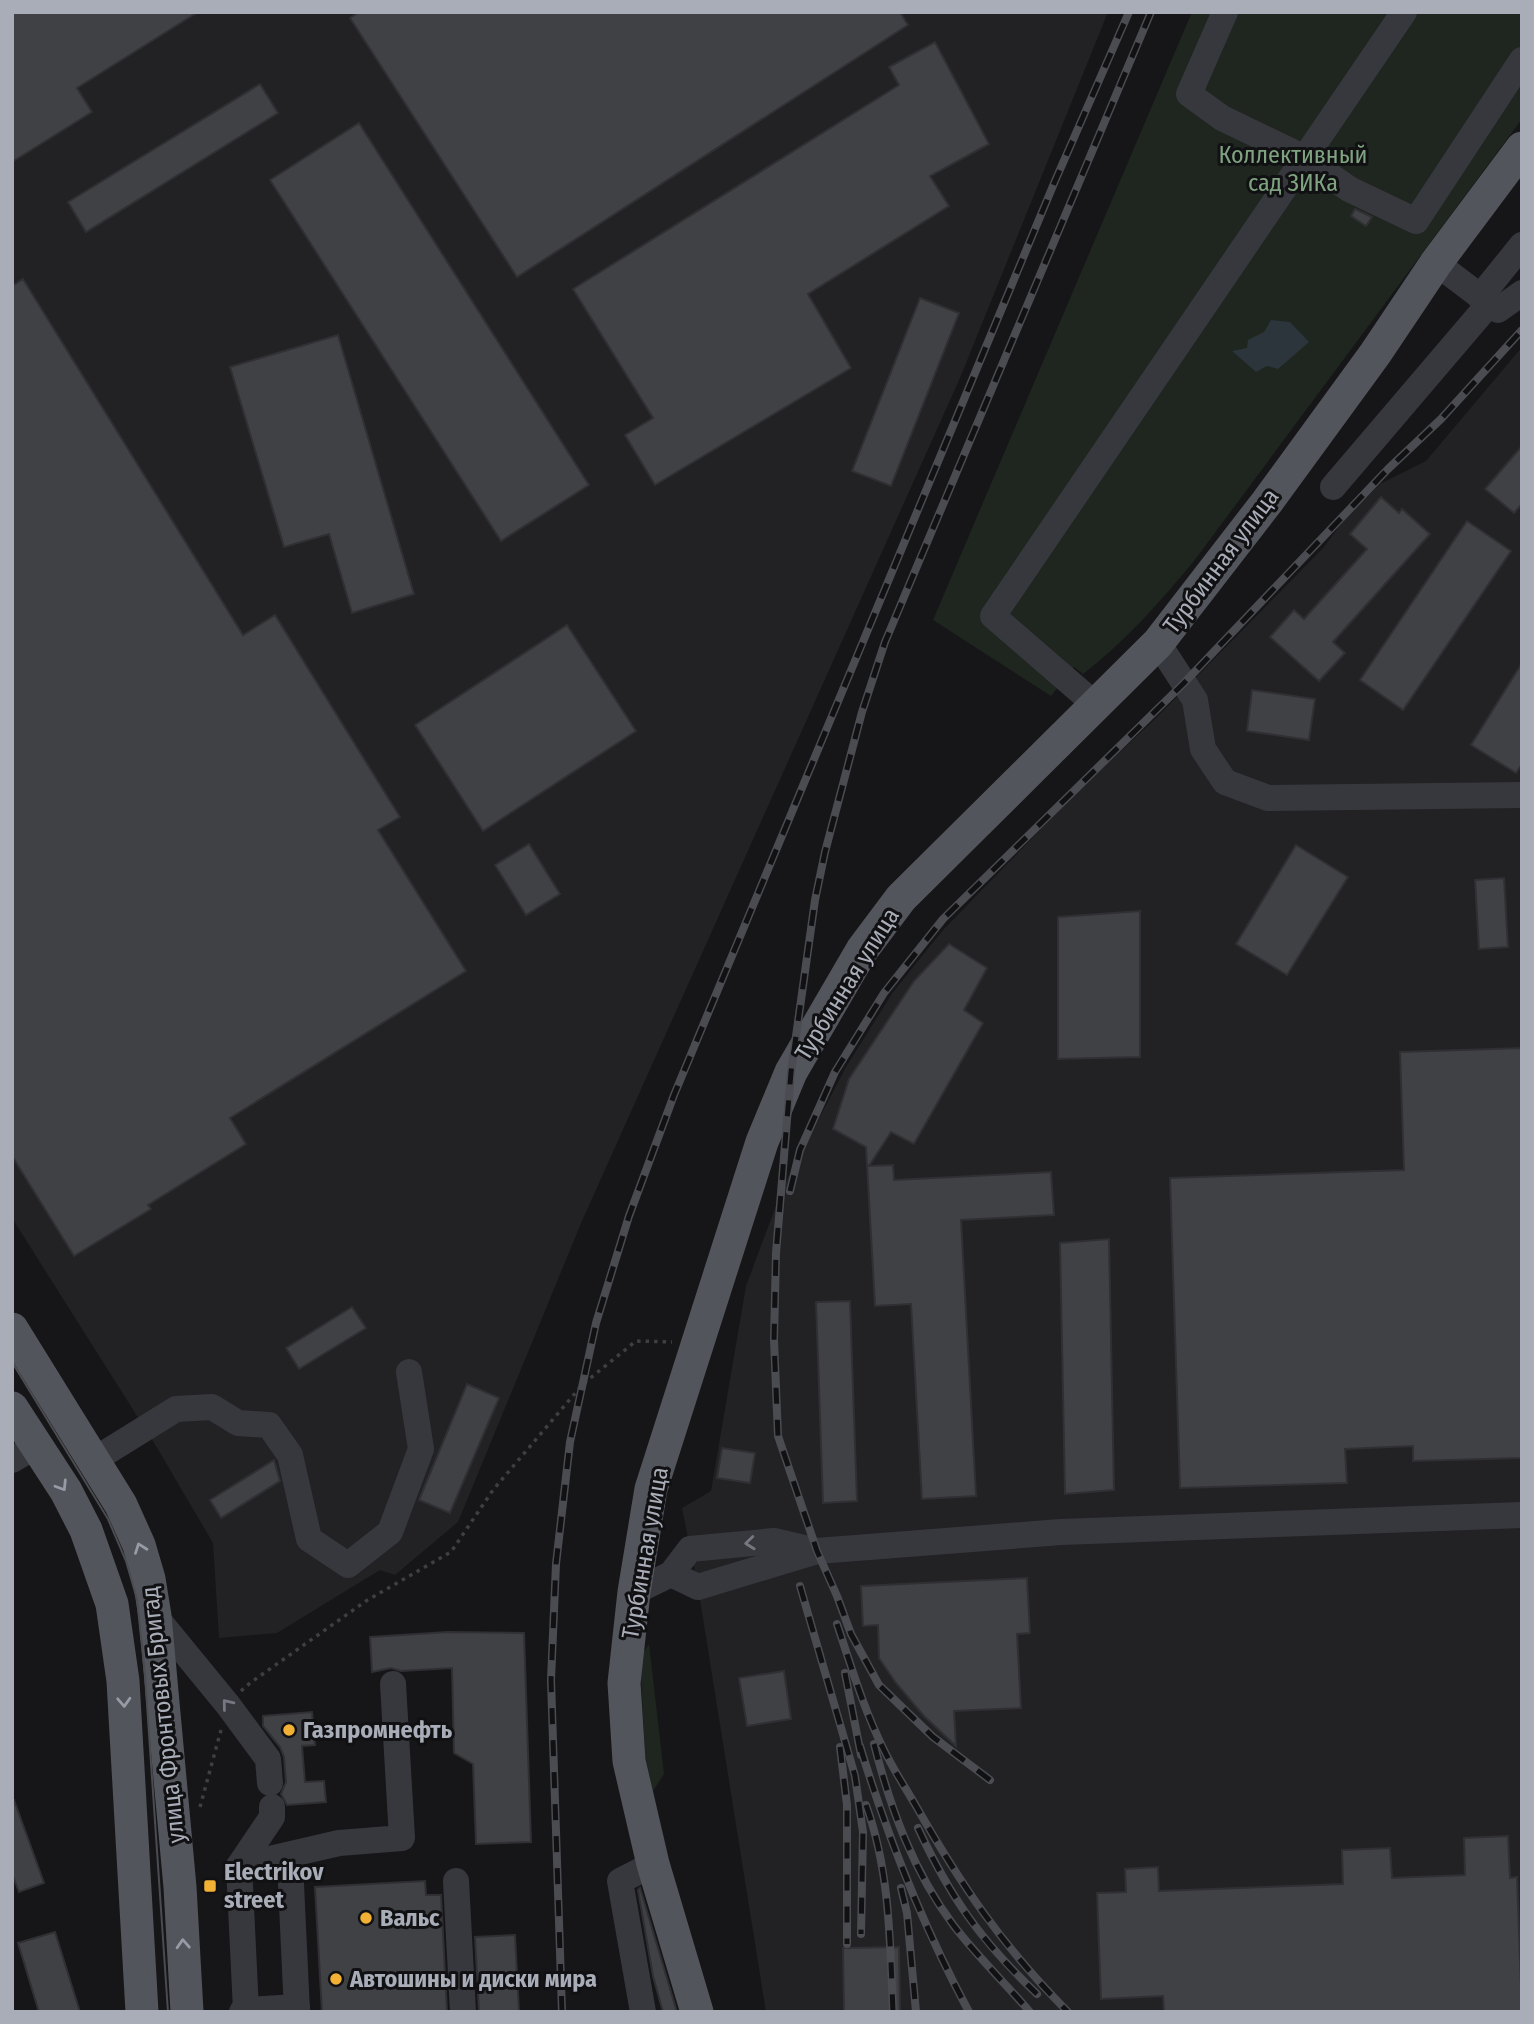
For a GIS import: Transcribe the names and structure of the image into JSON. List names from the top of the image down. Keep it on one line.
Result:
{"streets":{"main road":["Турбинная улица","улица Фронтовых Бригад"]},"parks":["Коллективный сад ЗИКа"],"places":{"other":["Газпромнефть","Вальс","Автошины и диски мира"],"transit":["Electrikov street"]}}
